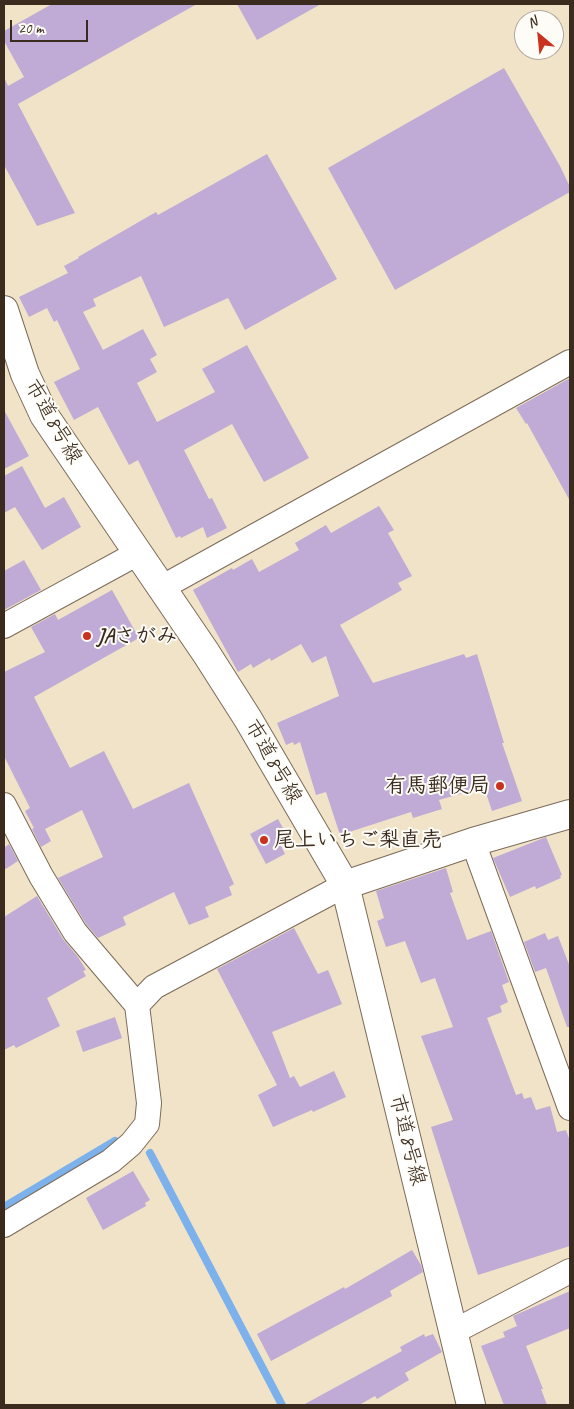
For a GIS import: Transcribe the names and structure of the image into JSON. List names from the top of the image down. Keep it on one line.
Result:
{"streets":{"street":["市道8号線"]},"places":["JAさがみ","有馬郵便局","尾上いちご梨直売"],"scale_bar":"20 m","north":"top left"}
